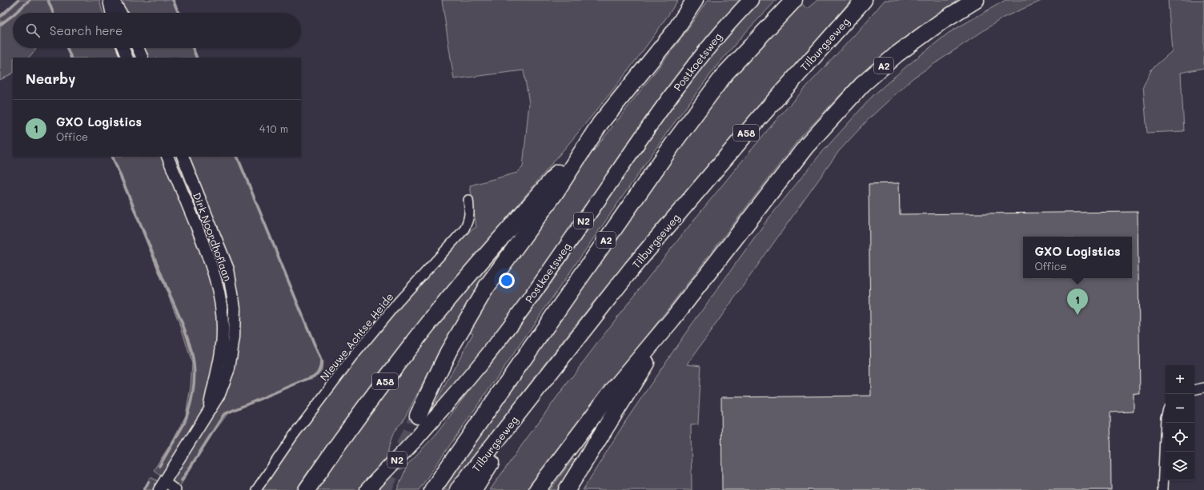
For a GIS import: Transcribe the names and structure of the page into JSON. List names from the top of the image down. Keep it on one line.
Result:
{"streets":{"highway":["Tilburgseweg","Postkoetsweg","A2","A58","N2"],"street":["Dirk Noordhoflaan","Nieuwe Achtse Heide"]},"page":{"search":"Search here","heading":"Nearby","list":[{"mark":"1","name":"GXO Logistics","note":"Office","value":"410 m"}],"popup":["GXO Logistics","Office"],"pins":"1","map_buttons":["+","−"]}}
